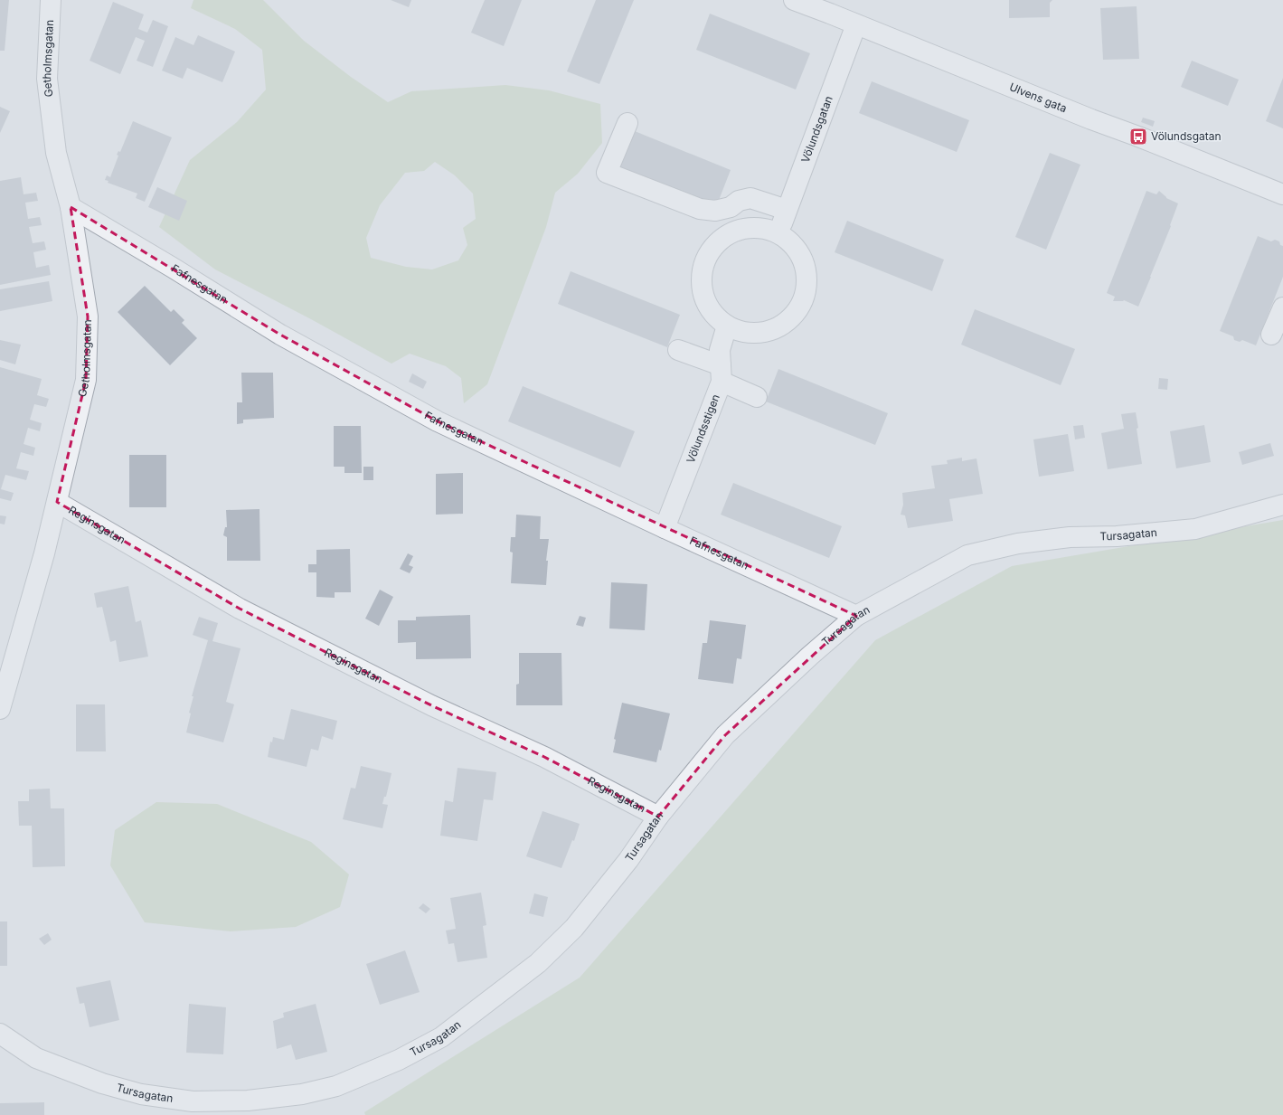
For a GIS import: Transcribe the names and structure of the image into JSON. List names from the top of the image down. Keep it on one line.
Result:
{"streets":{"street":["Getholmsgatan","Ulvens gata","Völundsgatan","Fafnesgatan","Völundsstigen","Reginsgatan","Tursagatan"]},"crossings":[["Getholmsgatan","Fafnesgatan"],["Getholmsgatan","Reginsgatan"],["Ulvens gata","Völundsgatan"],["Völundsgatan","Völundsstigen"],["Fafnesgatan","Völundsstigen"],["Fafnesgatan","Tursagatan"],["Reginsgatan","Tursagatan"]],"places":{"bus stop":["Völundsgatan"]}}
